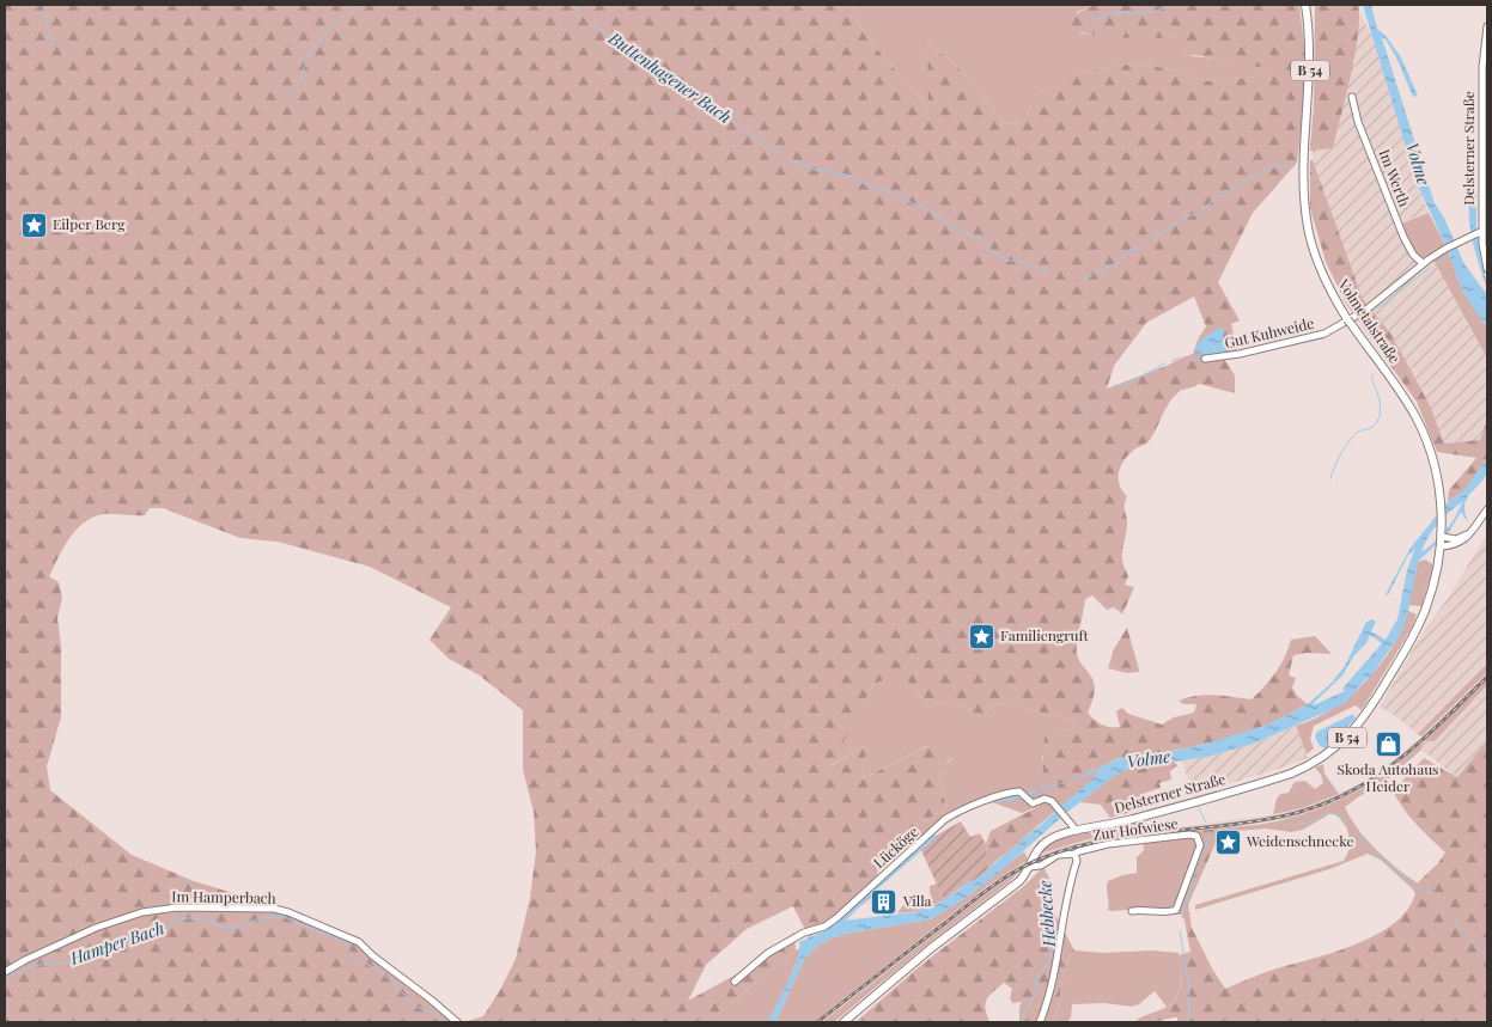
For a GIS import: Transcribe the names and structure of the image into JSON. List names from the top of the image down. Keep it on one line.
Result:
{"streets":{"main road":["B 54","Delsterner Straße","Volmetalstraße"],"street":["Im Werth","Gut Kuhweide","Zur Hofwiese","Lücköge","Im Hamperbach"]},"crossings":[["Delsterner Straße","Volmetalstraße"],["Delsterner Straße","Gut Kuhweide"],["Delsterner Straße","Zur Hofwiese"],["Delsterner Straße","Lücköge"],["Im Werth","Gut Kuhweide"]],"water":["Buttenhagener Bach","Volme","Hebbecke","Hamper Bach"],"places":{"place":["Eilper Berg","Familiengruft","Weidenschnecke"],"shop":["Skoda Autohaus Heider"],"building":["Villa"]}}
